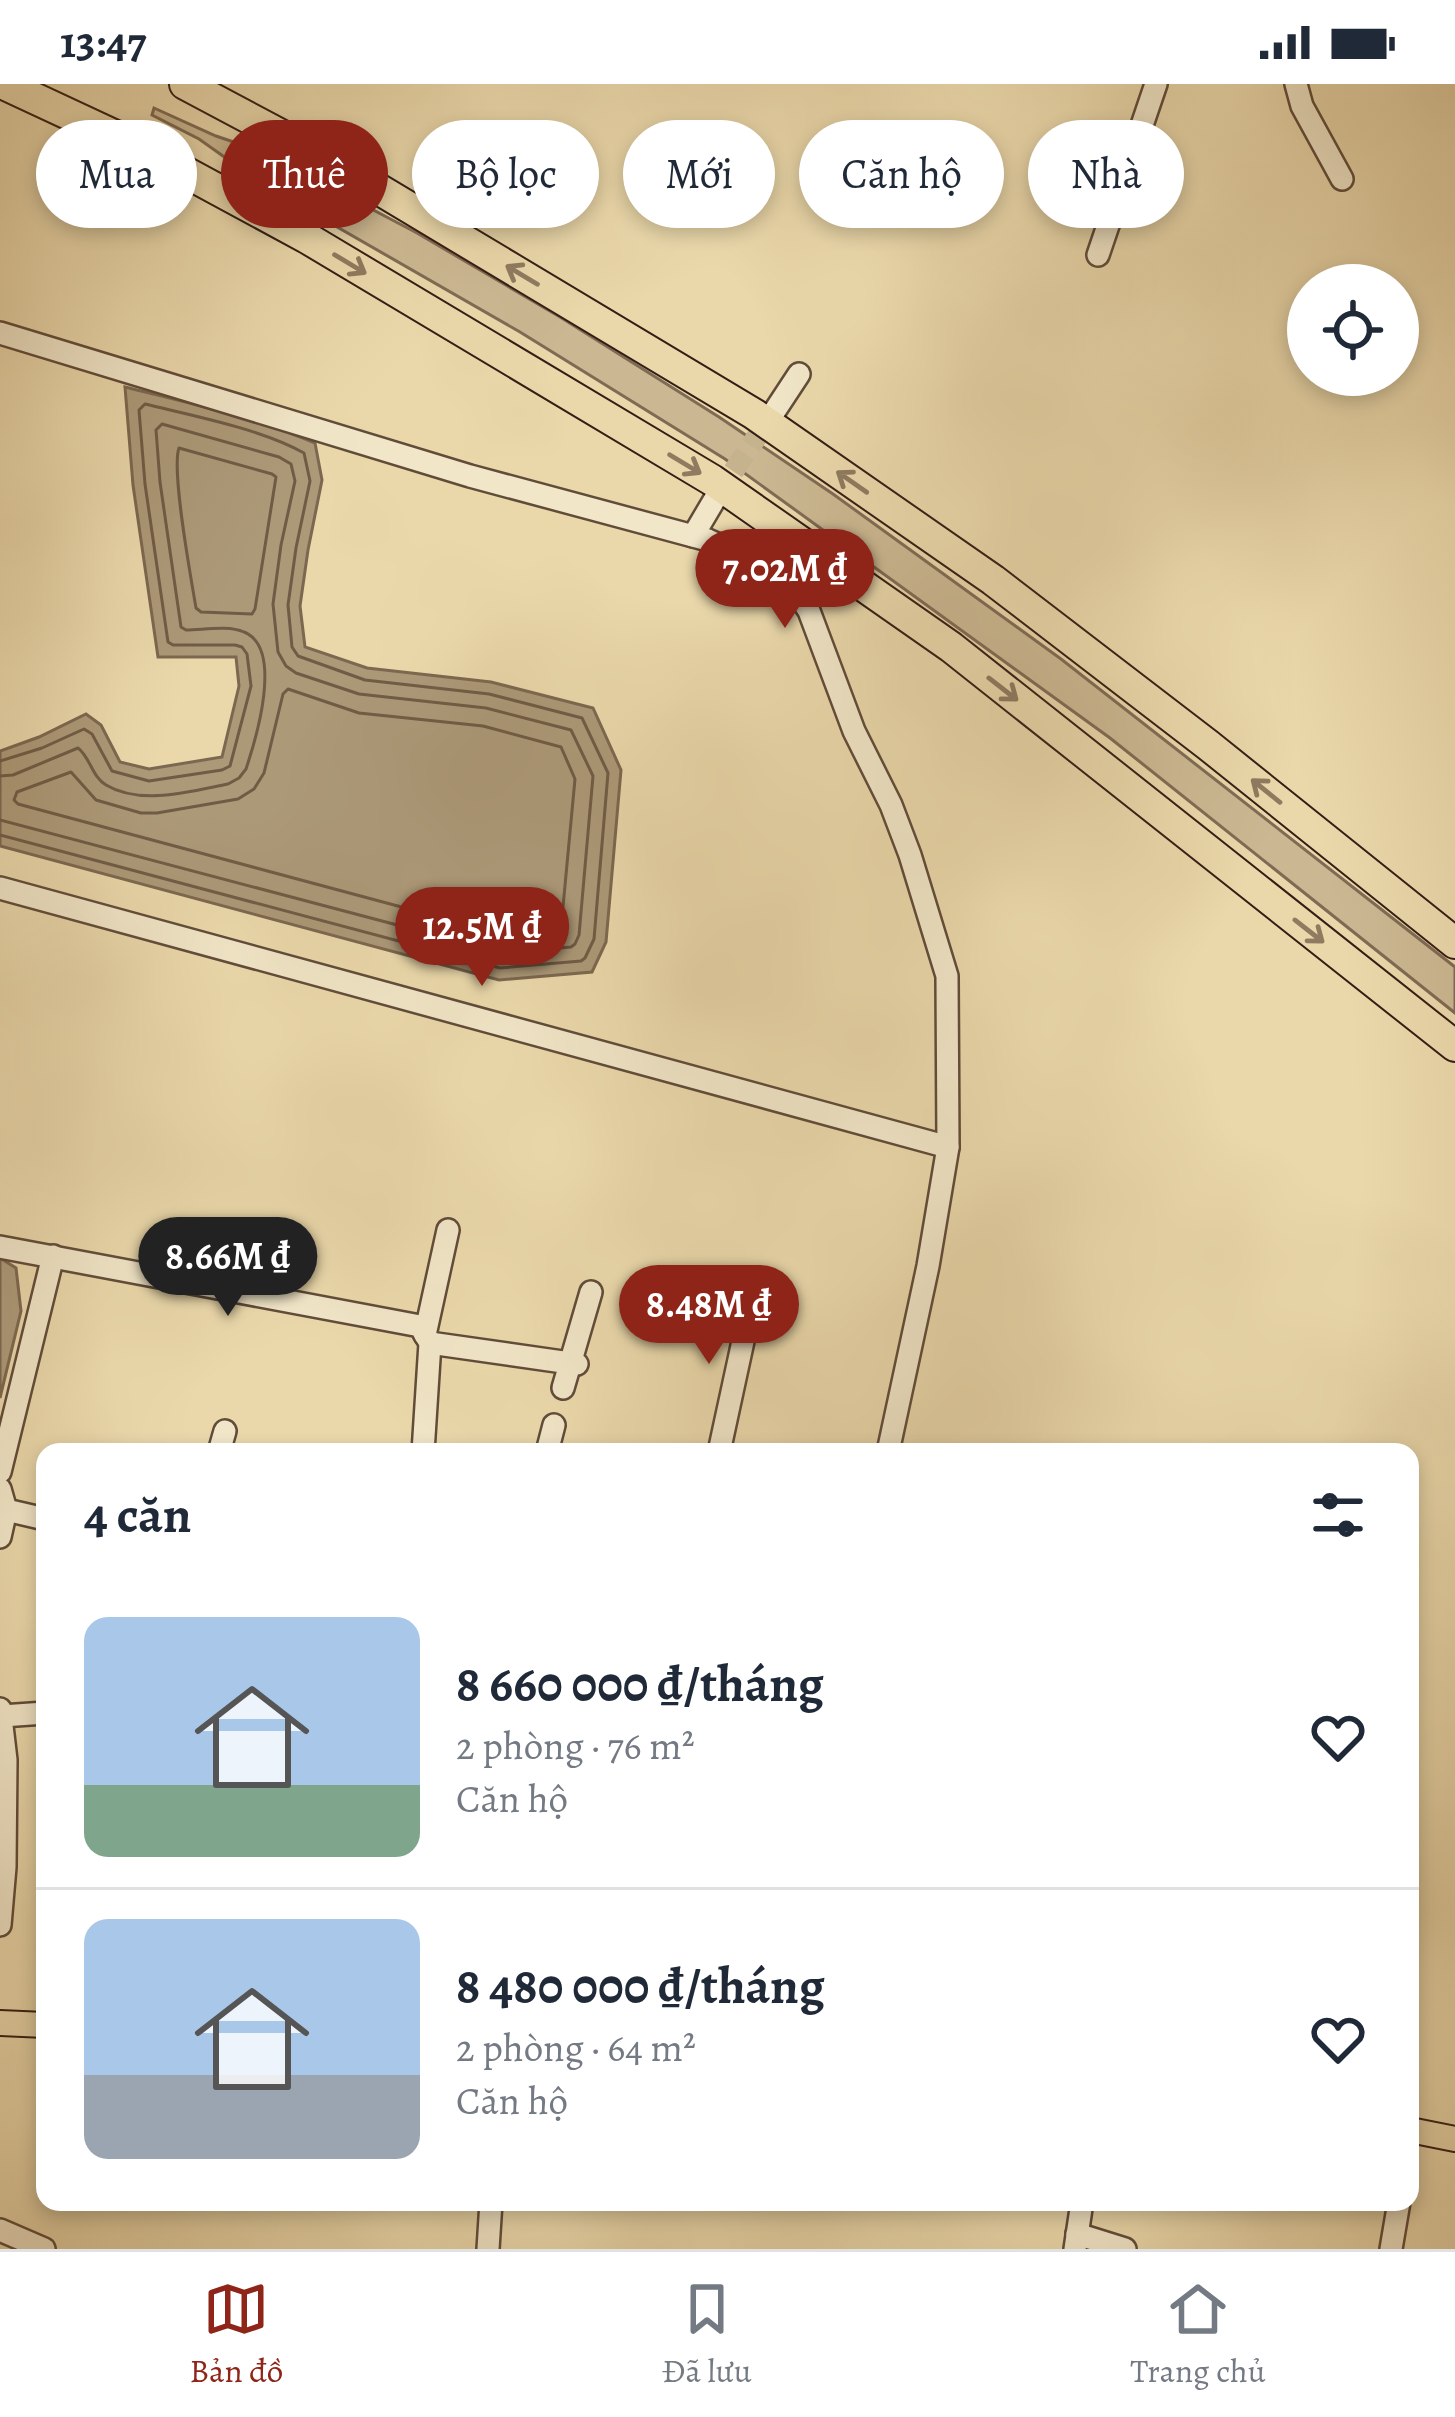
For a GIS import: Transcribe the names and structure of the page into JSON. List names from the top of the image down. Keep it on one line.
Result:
{"page":{"status":"13:47","chip":["Mua","Thuê","Bộ lọc","Mới","Căn hộ","Nhà"],"price":["7.02M ₫","12.5M ₫","8.66M ₫","8.48M ₫"],"heading":"4 căn","list":[{"name":"8 660 000 ₫/tháng","note":"2 phòng · 76 m² · Căn hộ"},{"name":"8 480 000 ₫/tháng","note":"2 phòng · 64 m² · Căn hộ"}],"tabs":["Bản đồ","Đã lưu","Trang chủ"]}}
